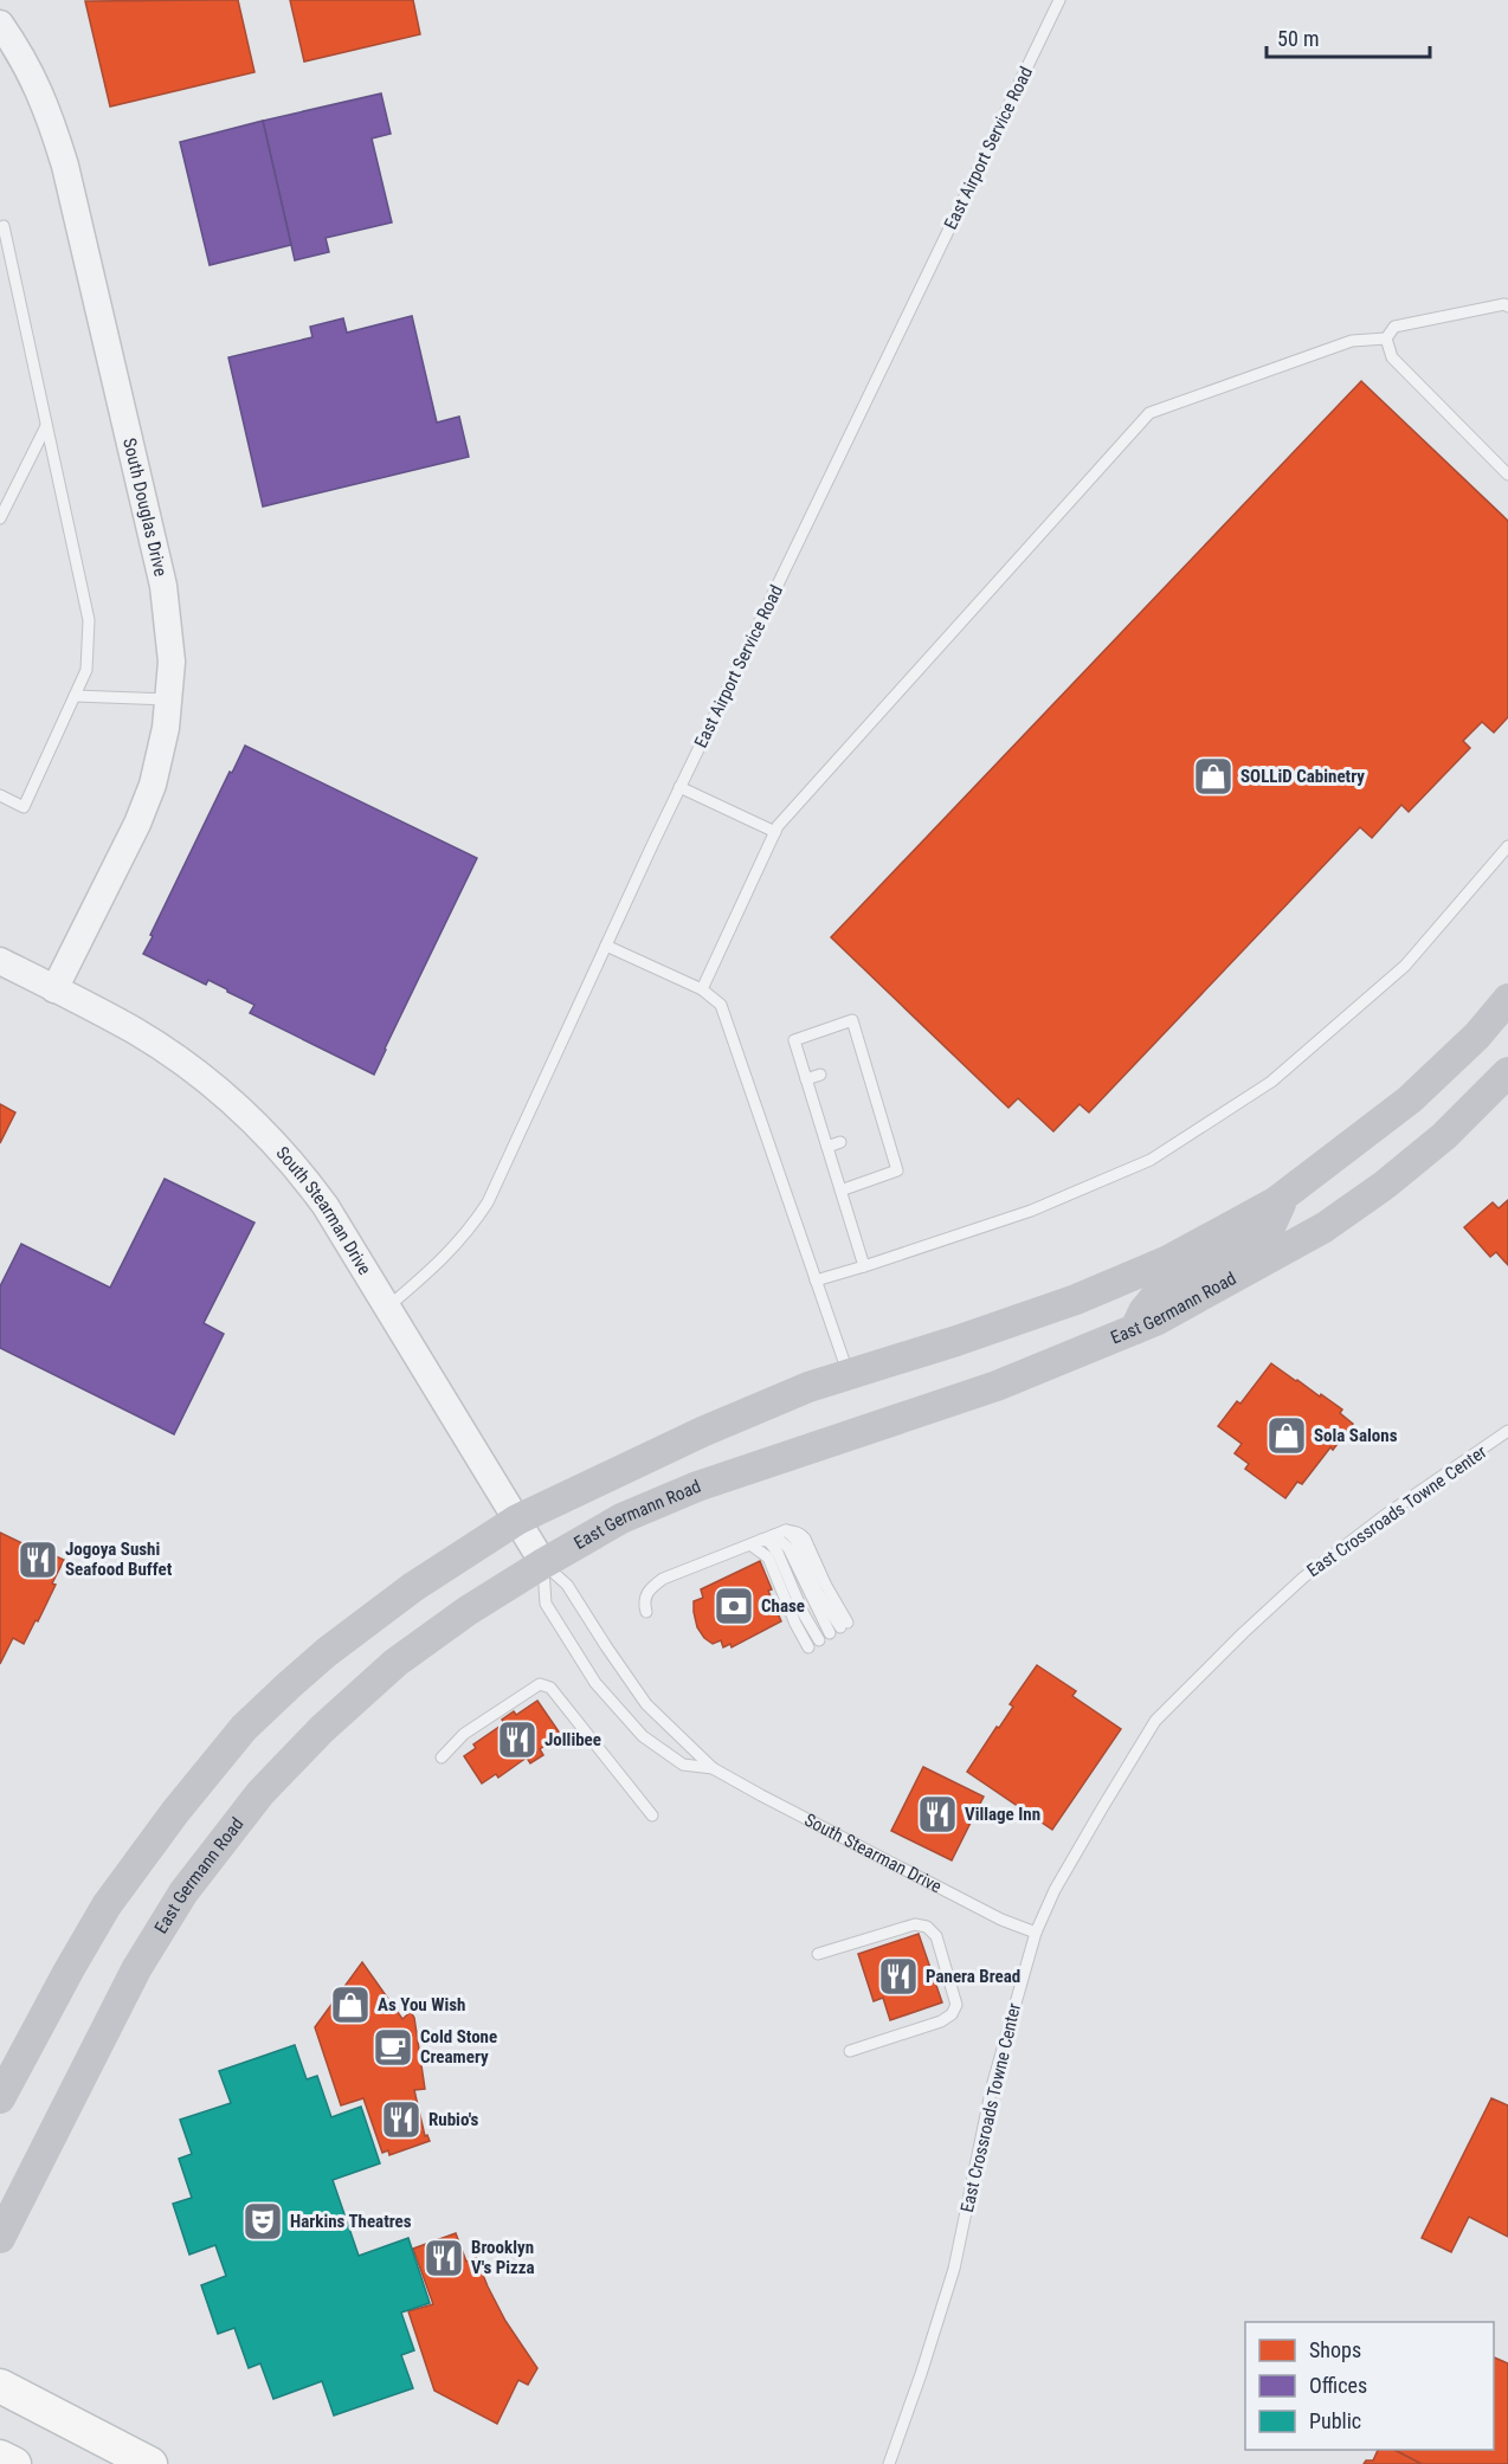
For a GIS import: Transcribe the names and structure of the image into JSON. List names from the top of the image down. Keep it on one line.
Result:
{"streets":{"main road":["East Germann Road"],"street":["South Douglas Drive","South Stearman Drive"],"lane":["East Airport Service Road","East Crossroads Towne Center"]},"crossings":[["East Airport Service Road","South Stearman Drive"],["South Douglas Drive","South Stearman Drive"],["South Stearman Drive","East Germann Road"],["South Stearman Drive","East Crossroads Towne Center"]],"places":{"shop":["SOLLiD Cabinetry","Sola Salons","As You Wish"],"restaurant":["Jogoya Sushi Seafood Buffet","Jollibee","Village Inn","Panera Bread","Rubio's","Brooklyn V's Pizza"],"bank":["Chase"],"cafe":["Cold Stone Creamery"],"theatre":["Harkins Theatres"]},"legend":["Shops","Offices","Public"],"scale_bar":"50 m"}
